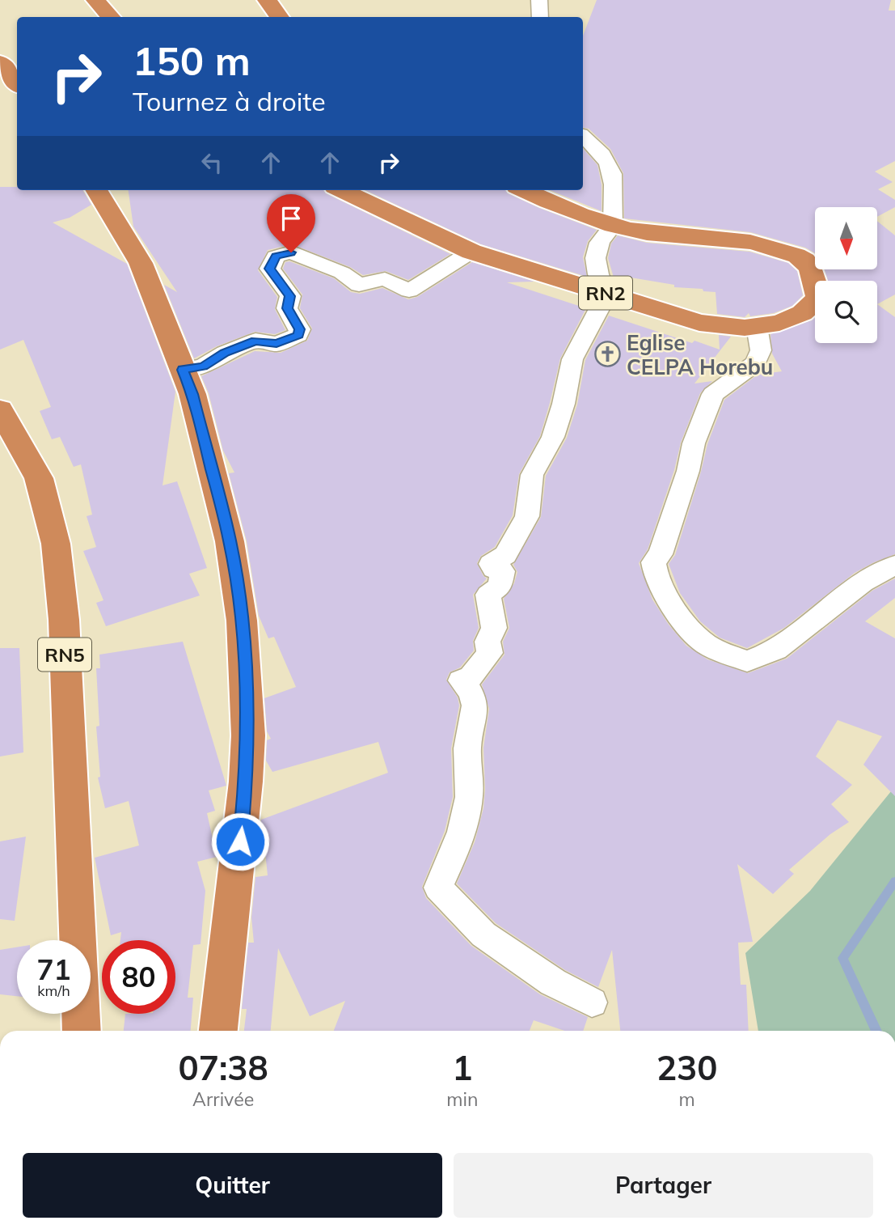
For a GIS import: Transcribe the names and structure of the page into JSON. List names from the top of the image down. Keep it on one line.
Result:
{"streets":{"highway":["RN2","RN5"]},"places":{"church":["Eglise CELPA Horebu"]},"north":"bottom","page":{"turn":["150 m","Tournez à droite"],"speed":"71 km/h","limit":"80","eta":["07:38","Arrivée","1","min","230","m"],"buttons":["Quitter","Partager"]}}
